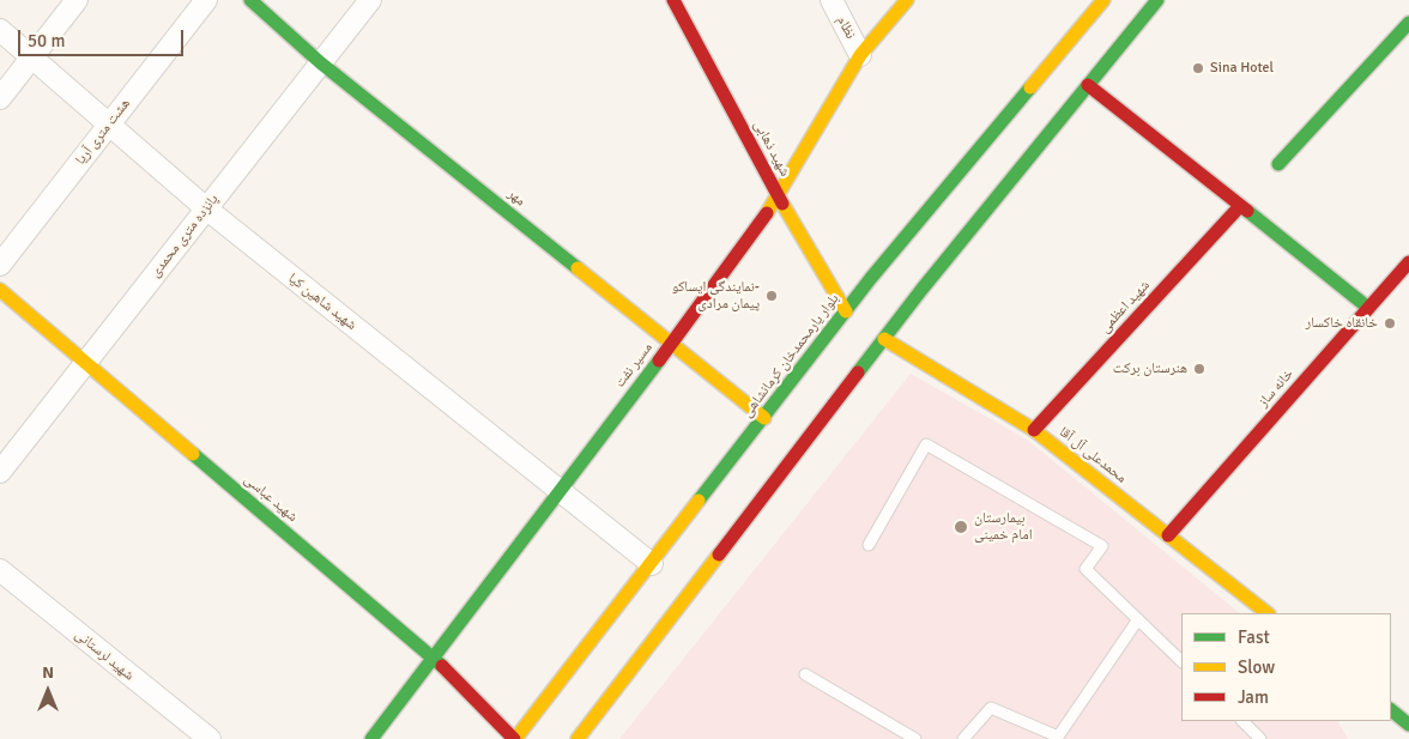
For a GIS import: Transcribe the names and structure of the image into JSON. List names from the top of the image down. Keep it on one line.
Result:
{"streets":{"street":["نظام","هشت متری آریا","شهید ذهابی","مهر","پانزده متری محمدی","شهید شاهین کیا","شهید اعظمی","بلوار یارمحمدخان کرمانشاهی","مسیر نفت","خانه ساز","محمدعلی آل آقا","شهید عباسی","شهید لرستانی"]},"crossings":[["نظام","مسیر نفت"],["هشت متری آریا","شهید شاهین کیا"],["شهید ذهابی","بلوار یارمحمدخان کرمانشاهی"],["شهید ذهابی","مسیر نفت"],["مهر","پانزده متری محمدی"],["مهر","بلوار یارمحمدخان کرمانشاهی"],["مهر","مسیر نفت"],["پانزده متری محمدی","شهید شاهین کیا"],["پانزده متری محمدی","شهید عباسی"],["شهید شاهین کیا","بلوار یارمحمدخان کرمانشاهی"],["شهید شاهین کیا","مسیر نفت"],["شهید اعظمی","محمدعلی آل آقا"],["بلوار یارمحمدخان کرمانشاهی","شهید عباسی"],["مسیر نفت","شهید عباسی"],["خانه ساز","محمدعلی آل آقا"]],"places":["Sina Hotel","نمایندگی ایساکو- پیمان مرادی","خانقاه خاکسار","هنرستان برکت","بیمارستان امام خمینی"],"legend":["Fast","Slow","Jam"],"scale_bar":"50 m","north":"top"}
